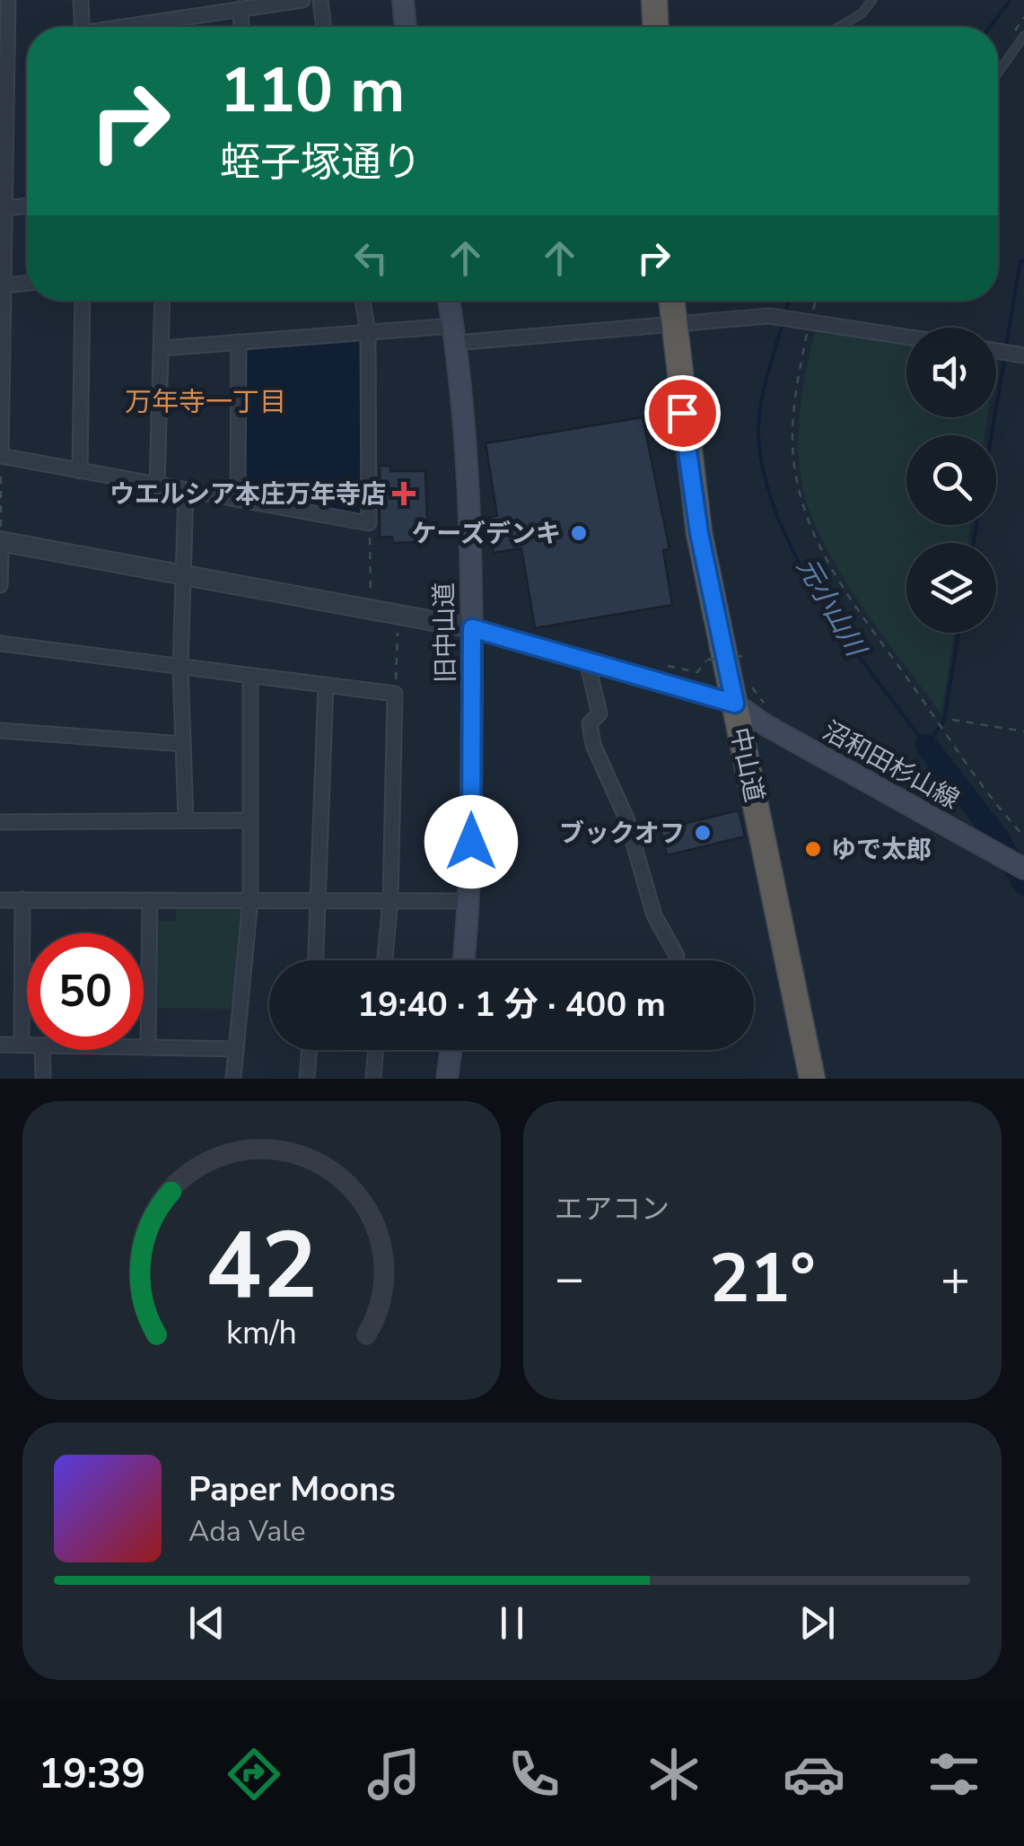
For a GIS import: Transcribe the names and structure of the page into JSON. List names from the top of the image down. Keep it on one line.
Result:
{"streets":{"highway":["中山道"],"main road":["旧中山道","沼和田杉山線"]},"crossings":[["中山道","沼和田杉山線"]],"districts":["万年寺一丁目"],"water":["元小山川"],"places":{"health":["ウエルシア本庄万年寺店"],"other":["ケーズデンキ","ブックオフ","ゆで太郎"]},"page":{"turn":["110 m","蛭子塚通り"],"limit":"50","trip":"19:40 · 1 分 · 400 m","tile":"エアコン","heat":["−","21°","+"],"song":["Paper Moons","Ada Vale"],"tabs":"19:39","gauge":["42","km/h"]}}
